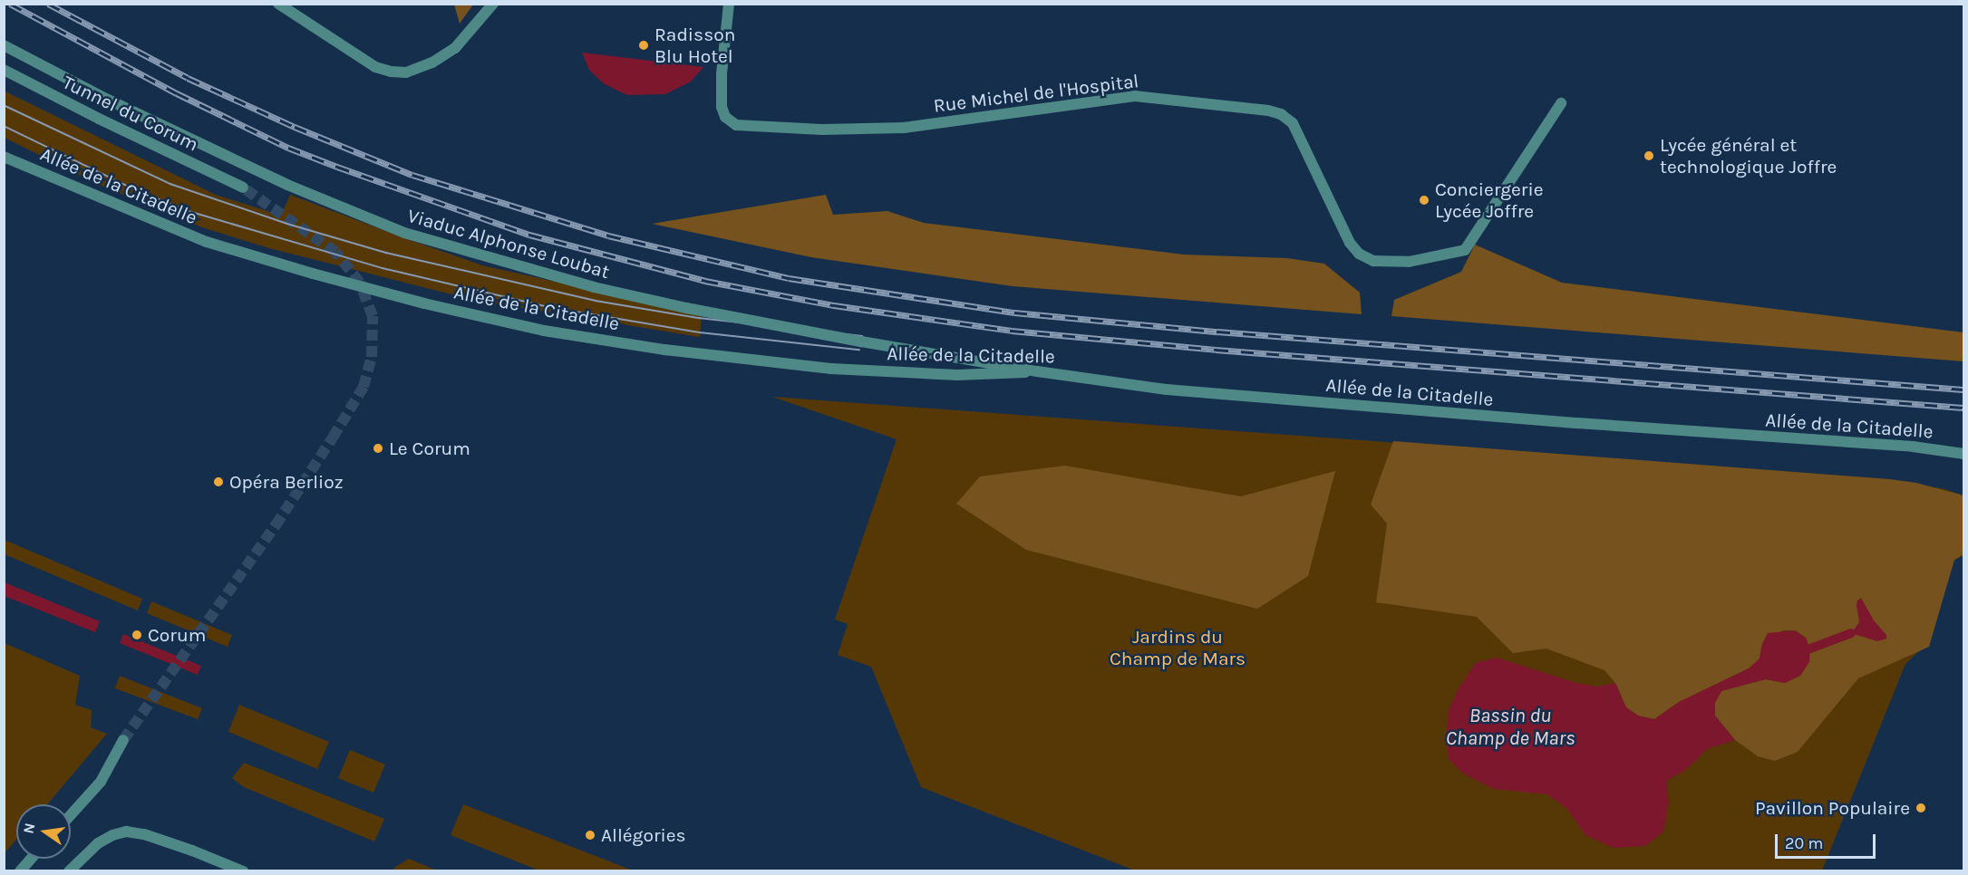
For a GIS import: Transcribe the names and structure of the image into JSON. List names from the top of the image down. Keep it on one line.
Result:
{"streets":{"street":["Rue Michel de l'Hospital","Tunnel du Corum","Allée de la Citadelle","Viaduc Alphonse Loubat"]},"crossings":[["Allée de la Citadelle","Viaduc Alphonse Loubat"]],"water":["Bassin du Champ de Mars"],"parks":["Jardins du Champ de Mars"],"places":["Radisson Blu Hotel","Lycée général et technologique Joffre","Conciergerie Lycée Joffre","Le Corum","Opéra Berlioz","Corum","Pavillon Populaire","Allégories"],"scale_bar":"20 m","north":"left"}
